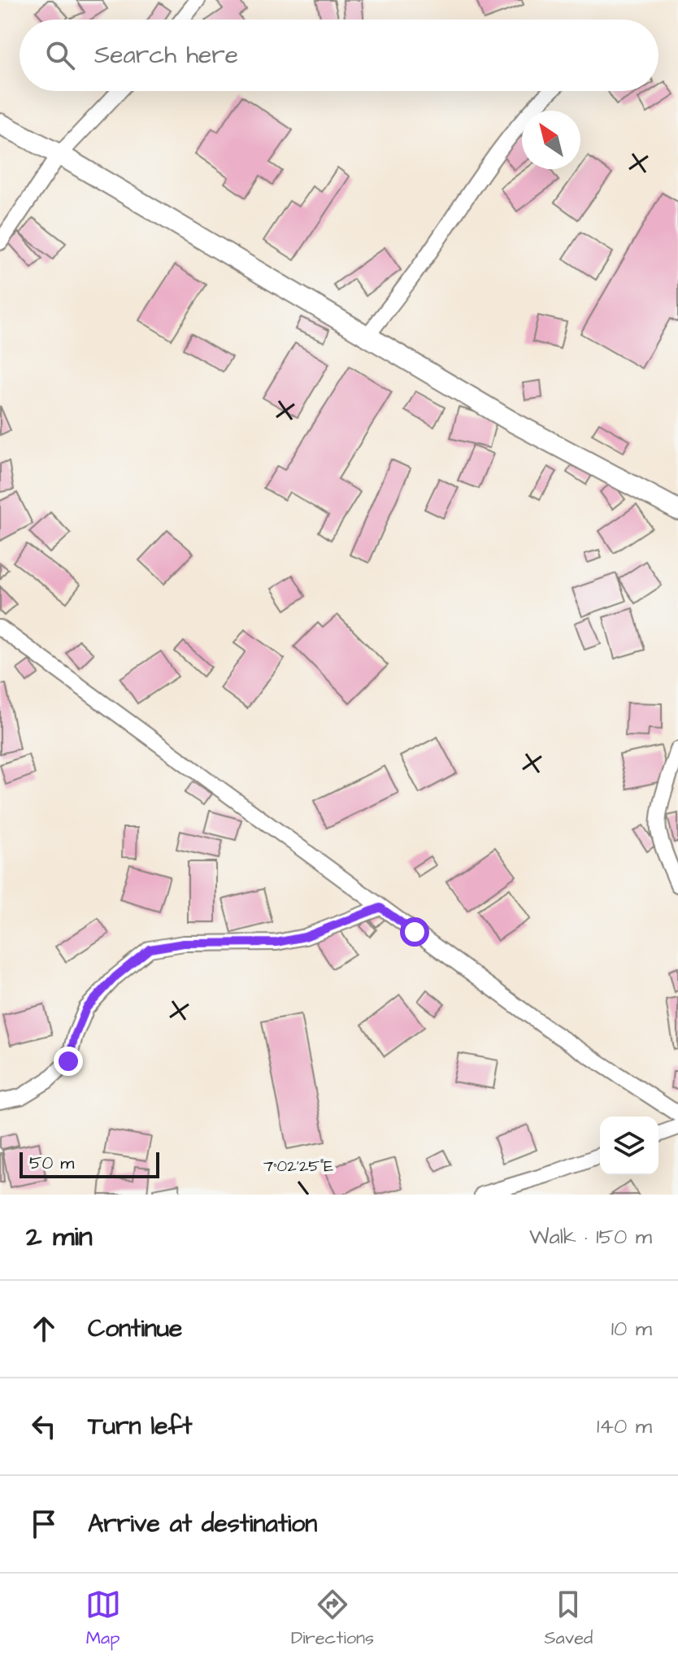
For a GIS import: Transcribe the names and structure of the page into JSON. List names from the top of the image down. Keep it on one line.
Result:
{"scale_bar":"50 m","north":"top left","page":{"search":"Search here","scale":"50 m","heading":["2 min","Walk · 150 m"],"list":[["Continue","10 m"],["Turn left","140 m"],"Arrive at destination"],"nav":["Map","Directions","Saved"]},"coordinates":["7°02'25\"E"]}
